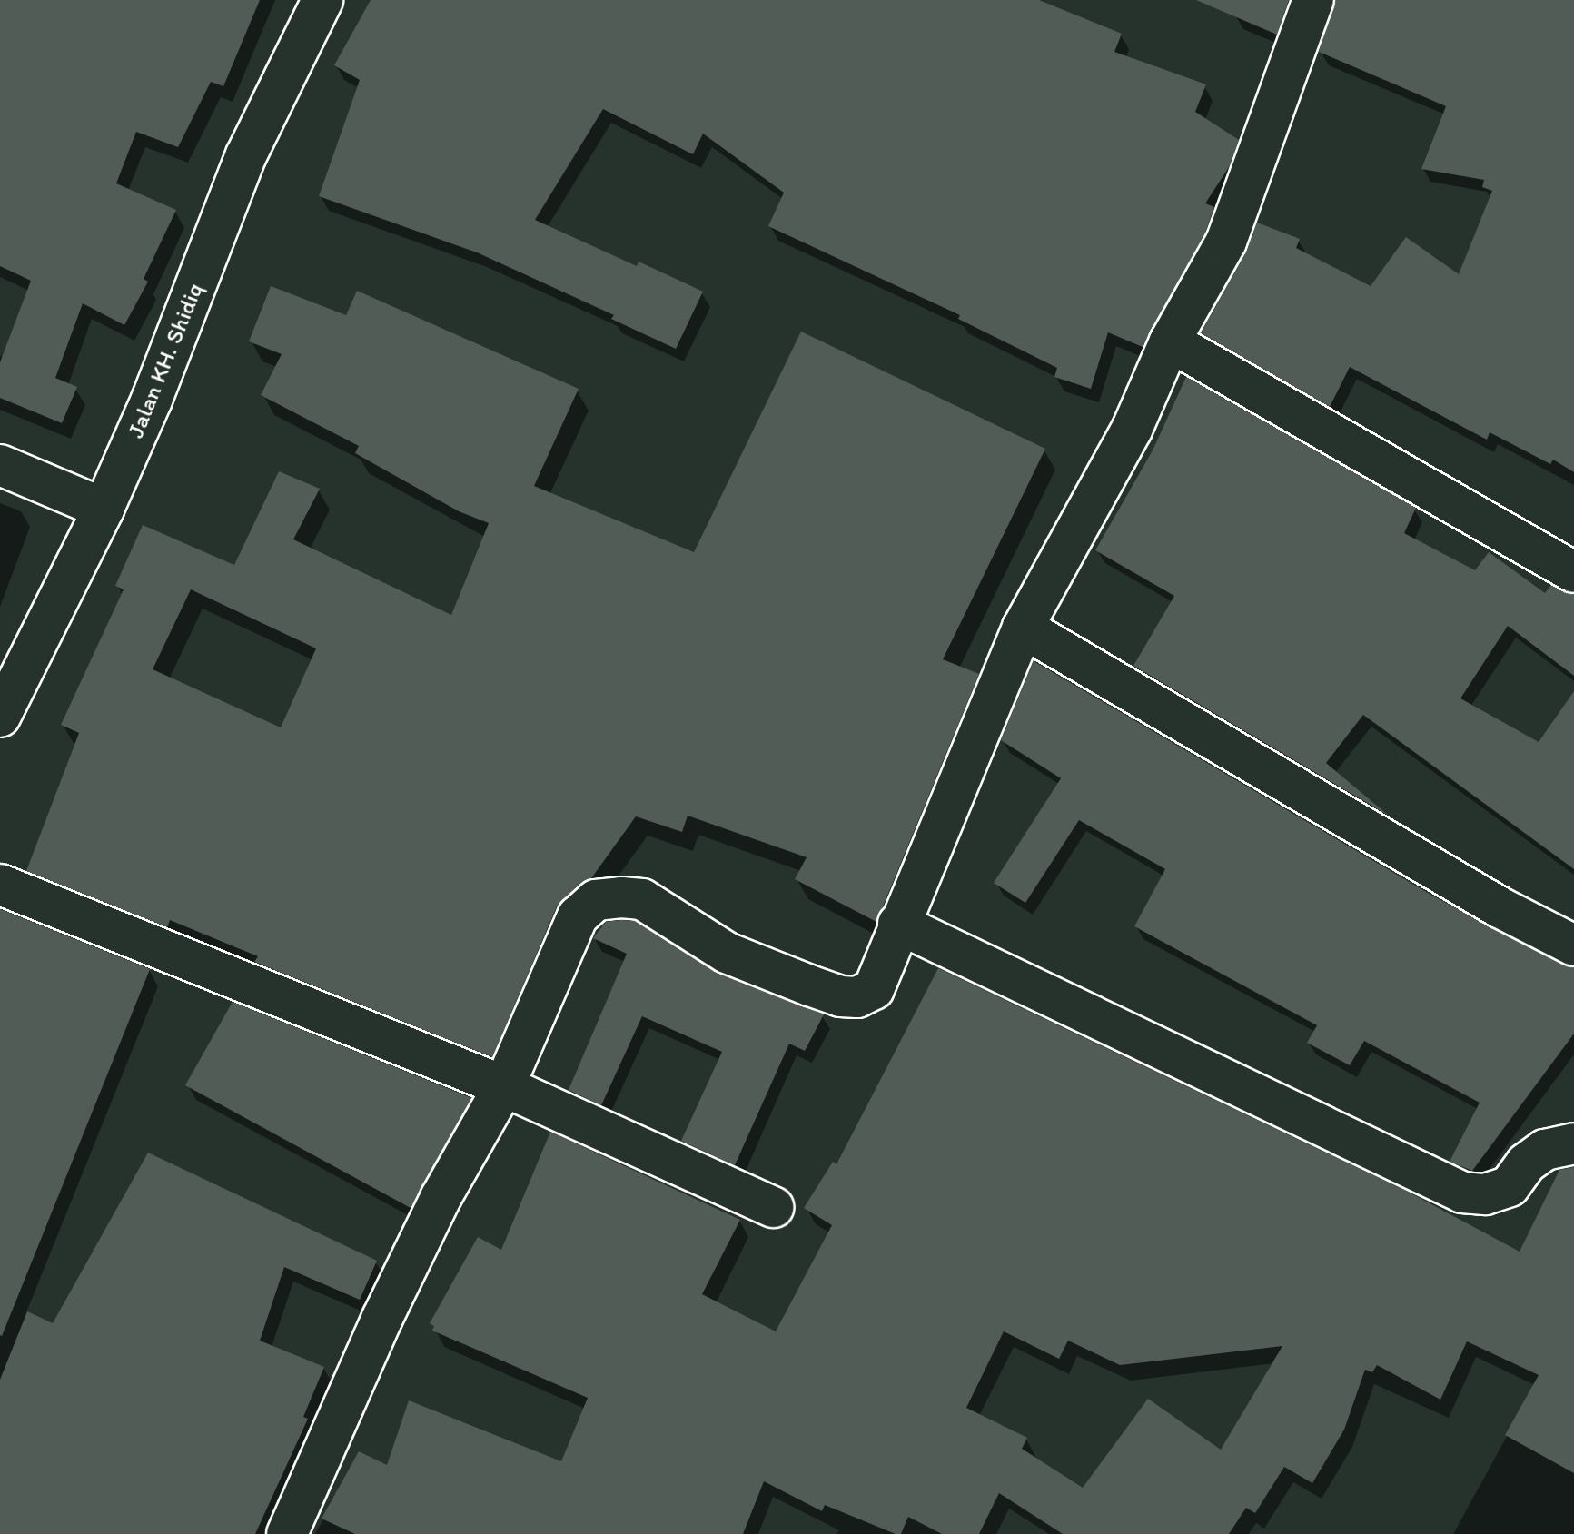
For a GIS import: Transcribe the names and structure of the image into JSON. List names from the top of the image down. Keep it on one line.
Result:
{"streets":{"street":["Jalan KH. Shidiq"]}}
